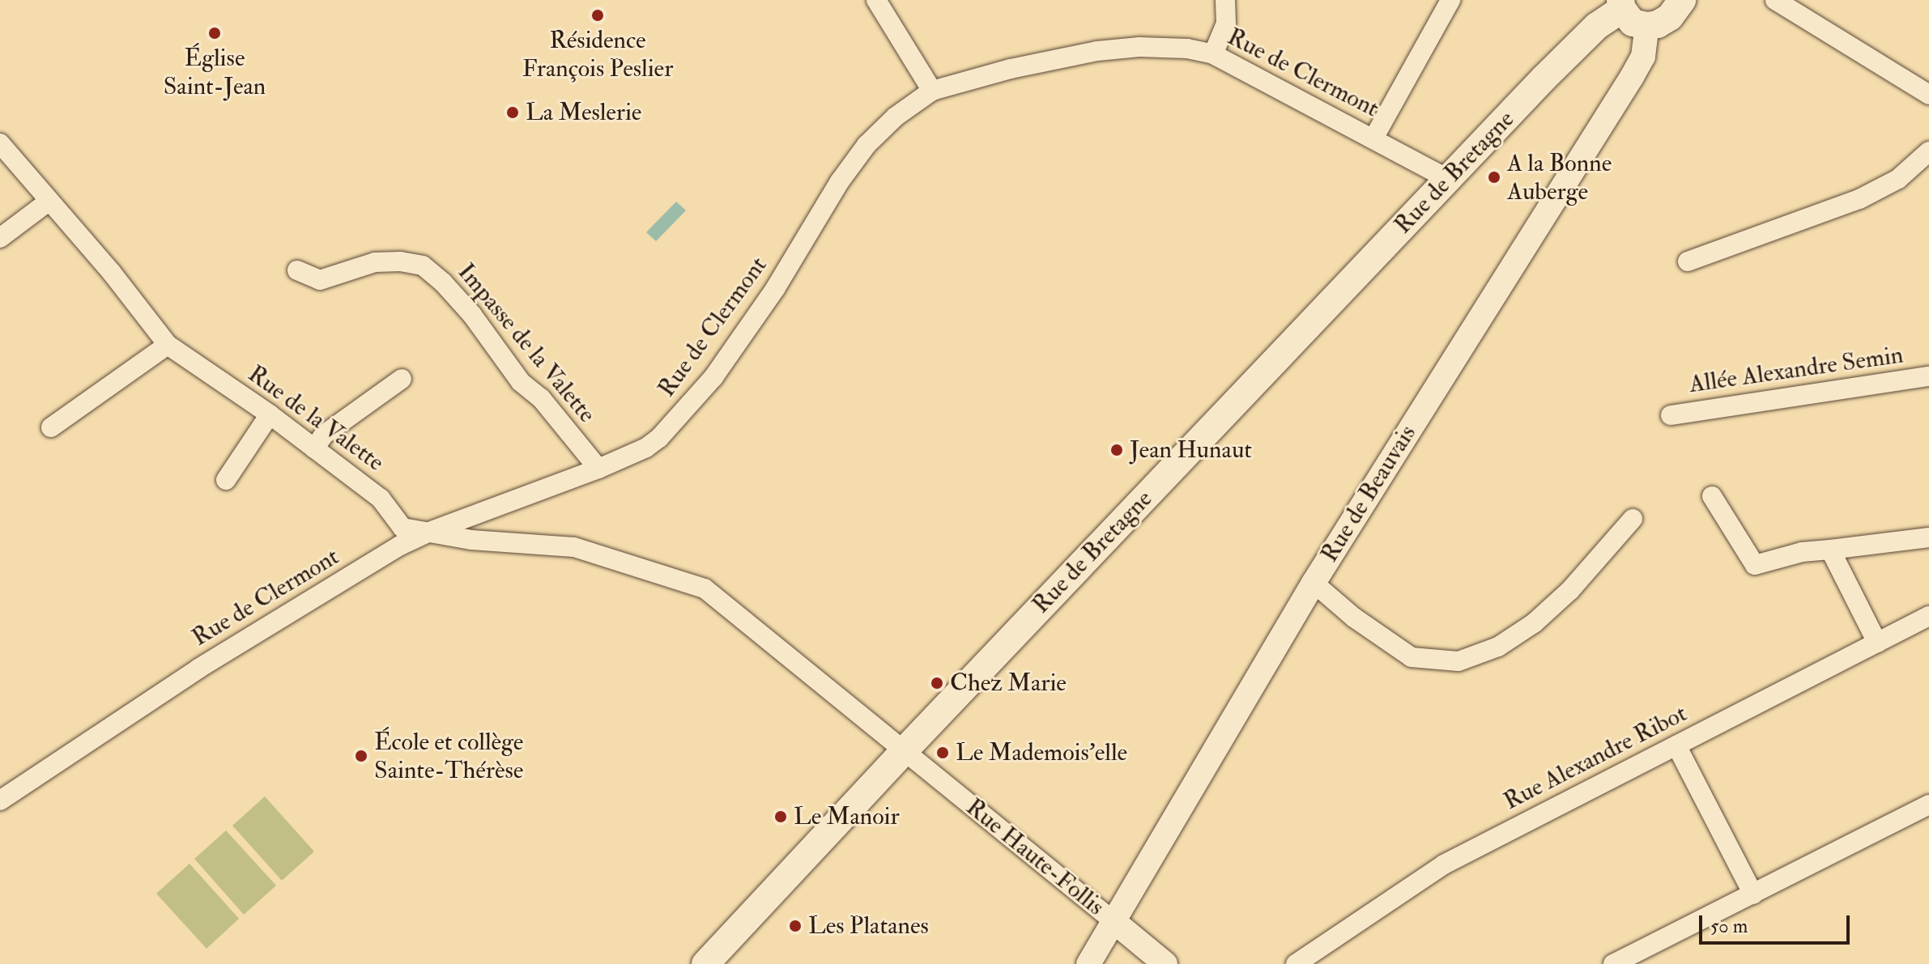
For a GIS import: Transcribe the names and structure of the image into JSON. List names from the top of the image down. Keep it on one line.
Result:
{"streets":{"main road":["Rue de Bretagne"],"street":["Rue de Clermont","Impasse de la Valette","Allée Alexandre Semin","Rue de la Valette","Rue de Beauvais","Rue Alexandre Ribot","Rue Haute-Follis"]},"crossings":[["Rue de Clermont","Rue de Bretagne"],["Rue de Clermont","Impasse de la Valette"],["Rue de Clermont","Rue de la Valette"],["Rue de Bretagne","Rue de la Valette"],["Rue de Bretagne","Rue de Beauvais"],["Rue de Bretagne","Rue Haute-Follis"],["Rue de la Valette","Rue Haute-Follis"],["Rue de Beauvais","Rue Haute-Follis"]],"places":["Résidence François Peslier","Église Saint-Jean","La Meslerie","A la Bonne Auberge","Jean Hunaut","Chez Marie","Le Mademois'elle","École et collège Sainte-Thérèse","Le Manoir","Les Platanes"],"scale_bar":"50 m"}
